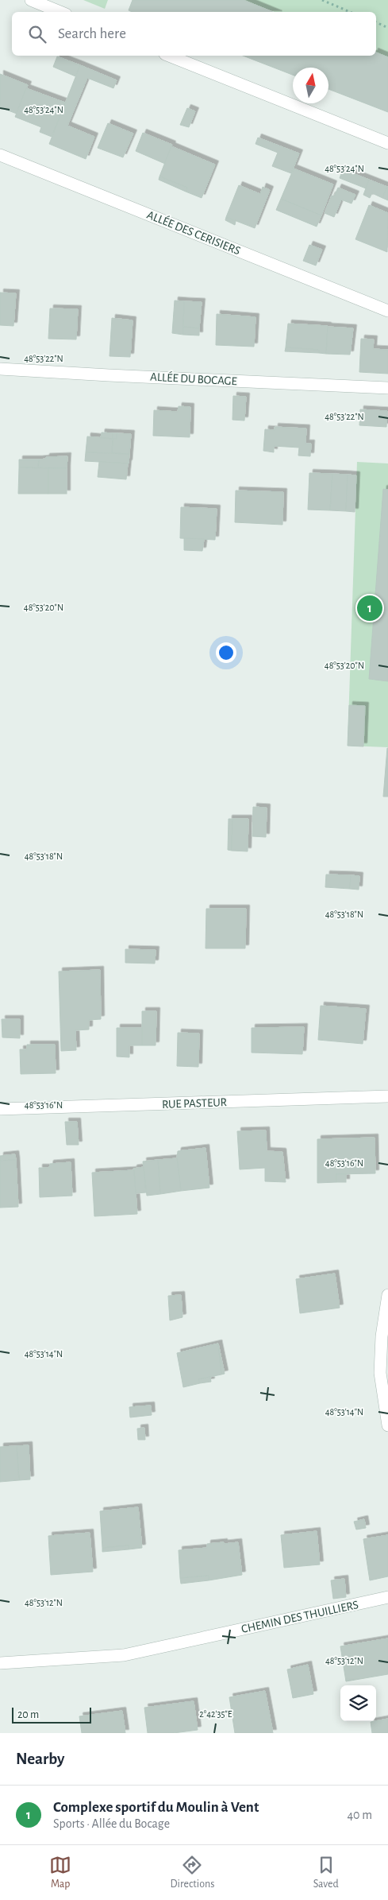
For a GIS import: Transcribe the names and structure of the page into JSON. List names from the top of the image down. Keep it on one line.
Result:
{"streets":{"street":["ALLÉE DES CERISIERS","ALLÉE DU BOCAGE","RUE PASTEUR","CHEMIN DES THUILLIERS"]},"scale_bar":"20 m","north":"top","page":{"search":"Search here","pins":"1","scale":"20 m","heading":"Nearby","list":[{"mark":"1","name":"Complexe sportif du Moulin à Vent","note":"Sports · Allée du Bocage","value":"40 m"}],"nav":["Map","Directions","Saved"]},"coordinates":["48°53'24\"N","48°53'22\"N","48°53'20\"N","48°53'18\"N","48°53'16\"N","48°53'14\"N","48°53'12\"N","2°42'35\"E"]}
